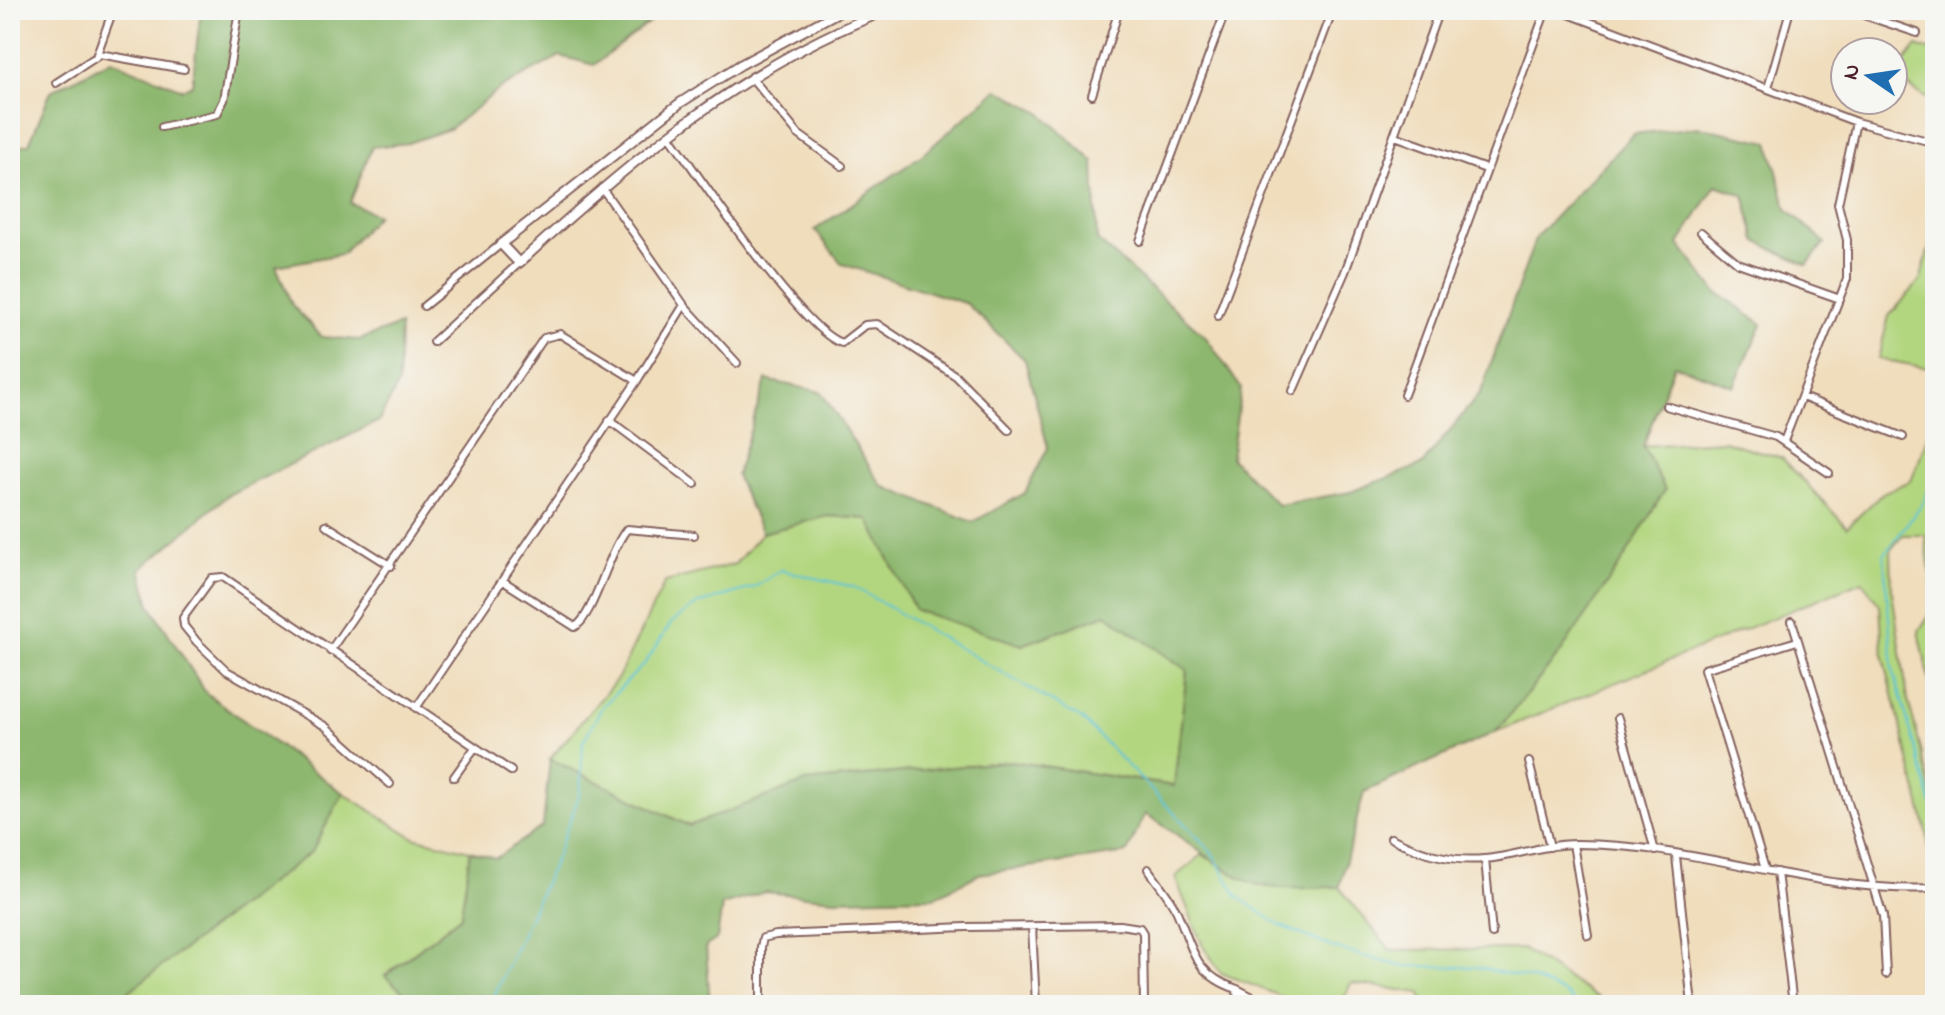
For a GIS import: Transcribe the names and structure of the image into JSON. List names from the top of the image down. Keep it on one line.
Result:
{"north":"left"}
